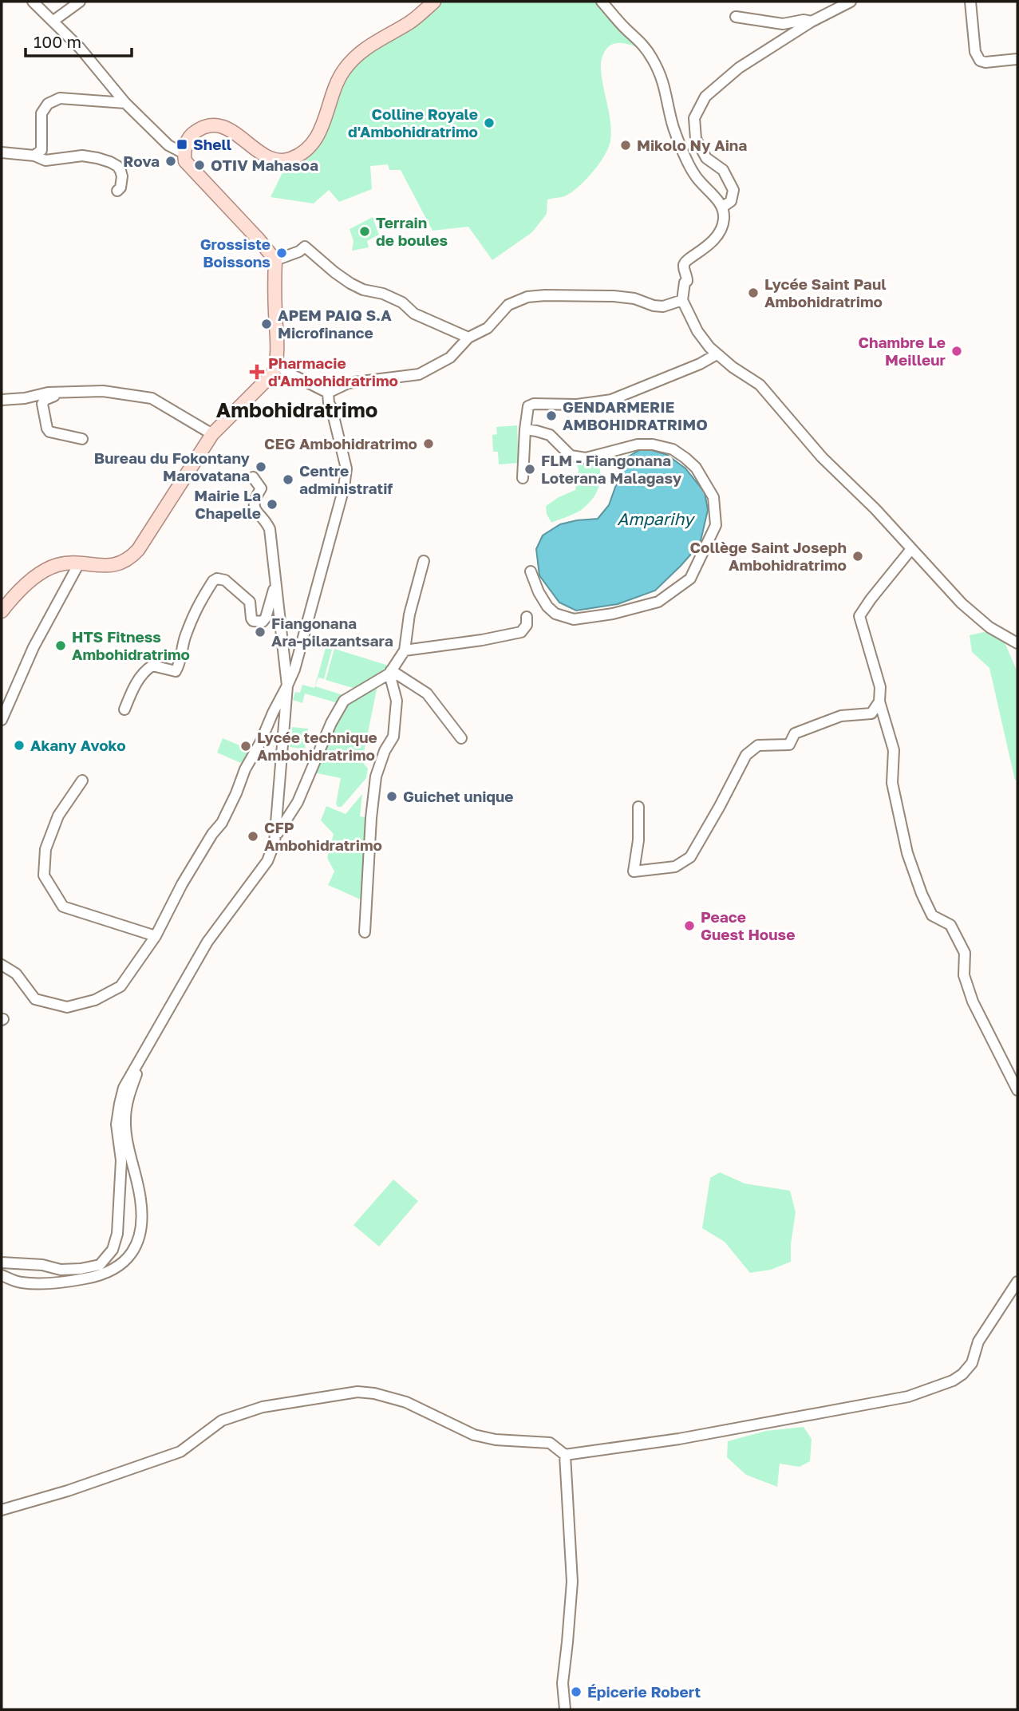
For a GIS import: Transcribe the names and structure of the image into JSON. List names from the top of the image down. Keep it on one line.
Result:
{"districts":["Ambohidratrimo"],"water":["Amparihy"],"places":{"other":["Colline Royale d'Ambohidratrimo","Mikolo Ny Aina","Rova","OTIV Mahasoa","Terrain de boules","Grossiste Boissons","Lycée Saint Paul Ambohidratrimo","APEM PAIQ S.A Microfinance","Chambre Le Meilleur","GENDARMERIE AMBOHIDRATRIMO","CEG Ambohidratrimo","Bureau du Fokontany Marovatana","FLM - Fiangonana Loterana Malagasy","Centre administratif","Mairie La Chapelle","Collège Saint Joseph Ambohidratrimo","Fiangonana Ara-pilazantsara","HTS Fitness Ambohidratrimo","Akany Avoko","Lycée technique Ambohidratrimo","Guichet unique","CFP Ambohidratrimo","Peace Guest House","Épicerie Robert"],"transit":["Shell"],"health":["Pharmacie d'Ambohidratrimo"]},"scale_bar":"100 m"}
